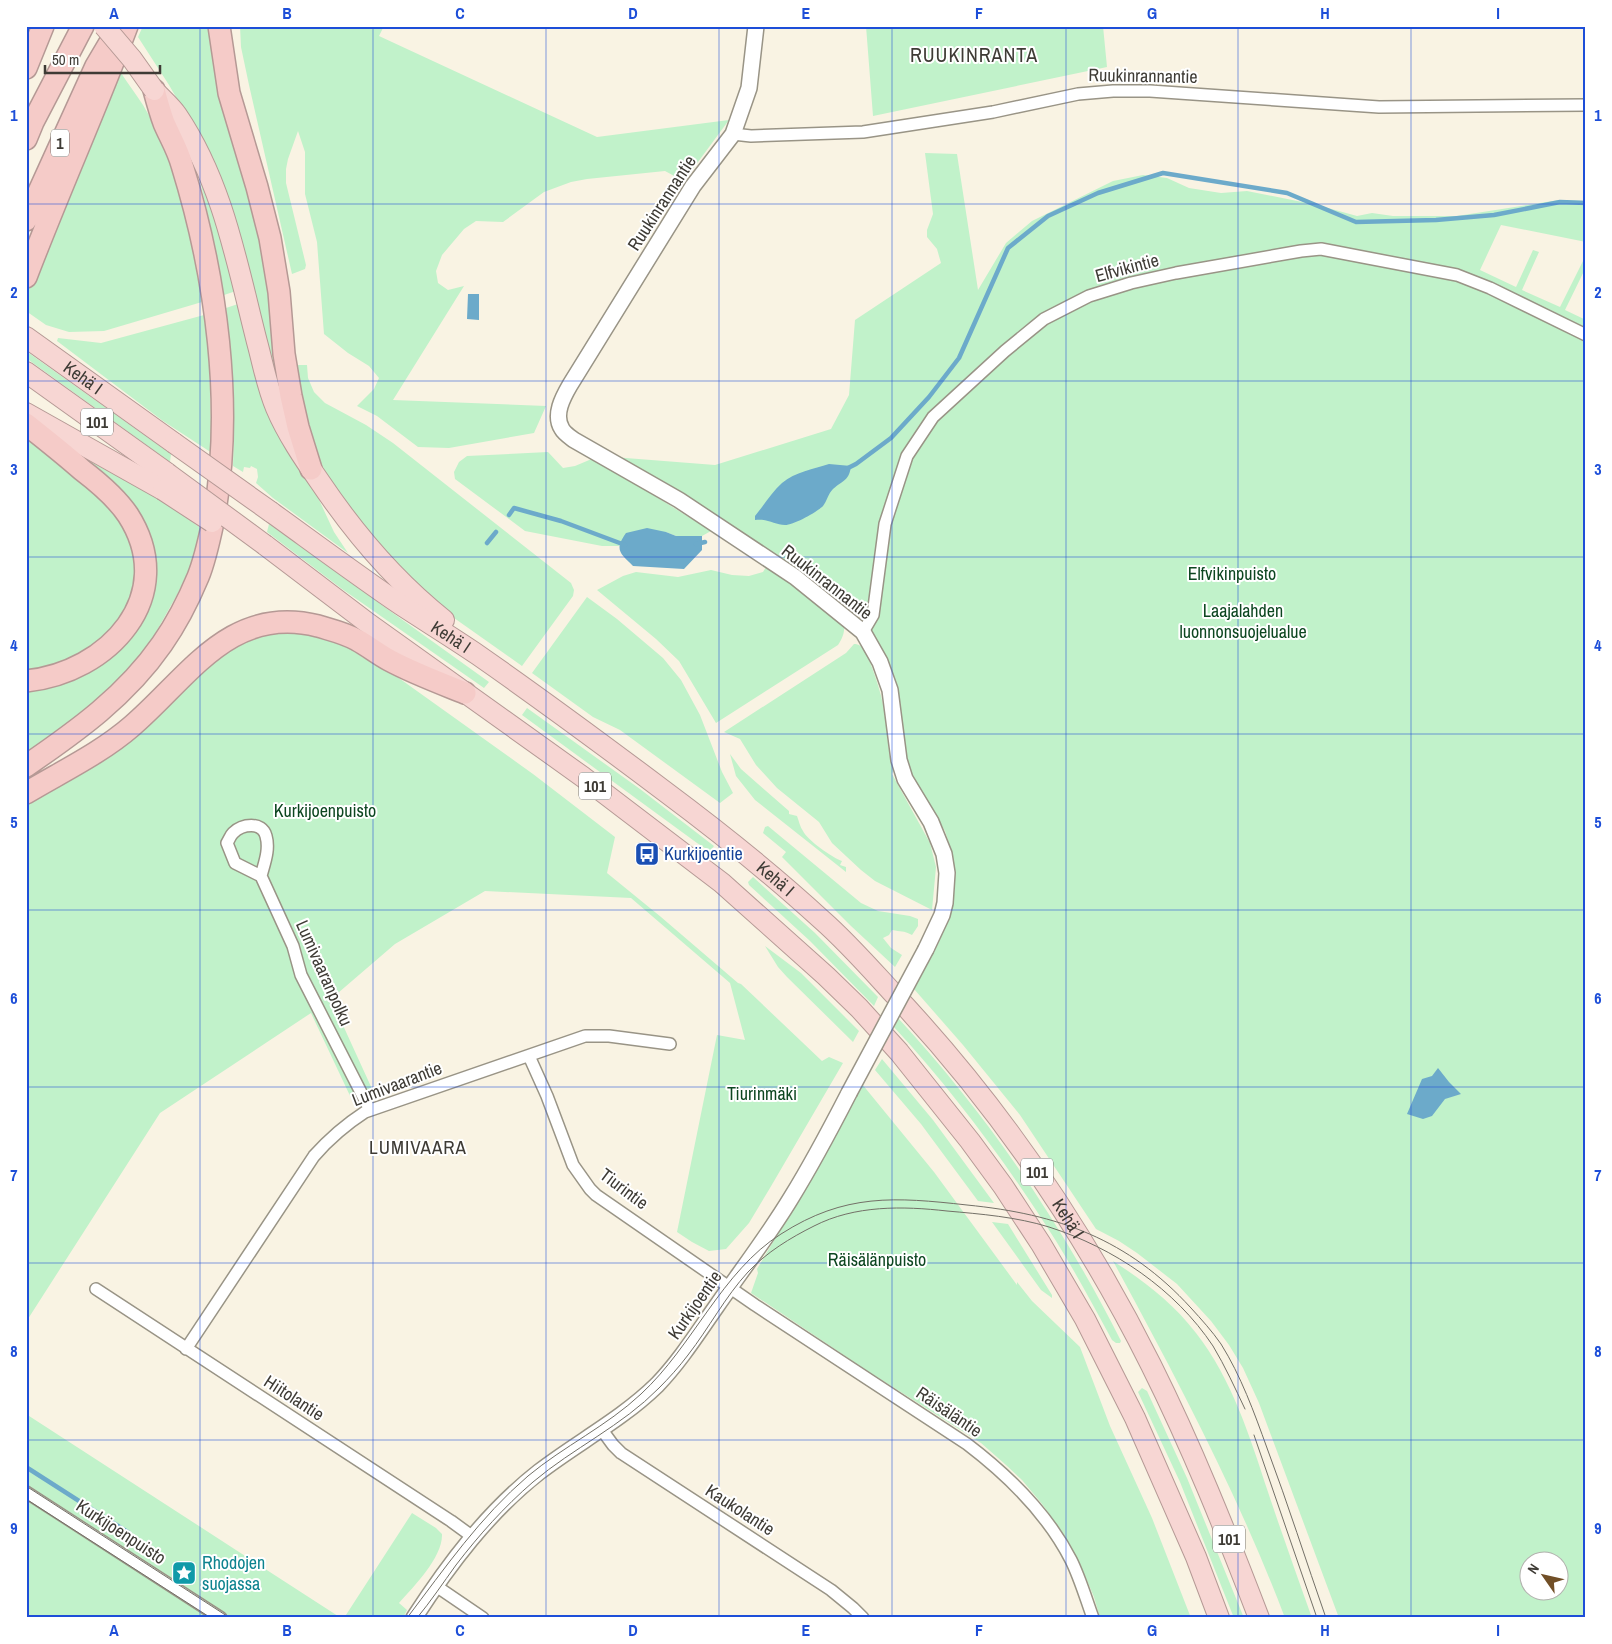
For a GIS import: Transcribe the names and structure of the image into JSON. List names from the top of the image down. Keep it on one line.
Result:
{"streets":{"highway":["1","Kehä I","101"],"street":["Ruukinrannantie","Elfvikintie","Lumivaaranpolku","Lumivaarantie","Tiurintie","Kurkijoentie","Hiitolantie","Räisäläntie","Kaukolantie","Kurkijoenpuisto"]},"crossings":[["Ruukinrannantie","Elfvikintie"],["Ruukinrannantie","Kurkijoentie"],["Lumivaaranpolku","Lumivaarantie"],["Lumivaarantie","Tiurintie"],["Lumivaarantie","Hiitolantie"],["Tiurintie","Kurkijoentie"],["Tiurintie","Räisäläntie"],["Kurkijoentie","Hiitolantie"],["Kurkijoentie","Räisäläntie"],["Kurkijoentie","Kaukolantie"]],"districts":["RUUKINRANTA","LUMIVAARA"],"parks":["Elfvikinpuisto","Laajalahden luonnonsuojelualue","Kurkijoenpuisto","Tiurinmäki","Räisälänpuisto"],"places":{"bus stop":["Kurkijoentie"],"place":["Rhodojen suojassa"]},"scale_bar":"50 m","north":"top left","grid":{"columns":["A","B","C","D","E","F","G","H","I"],"rows":["1","2","3","4","5","6","7","8","9"]}}
